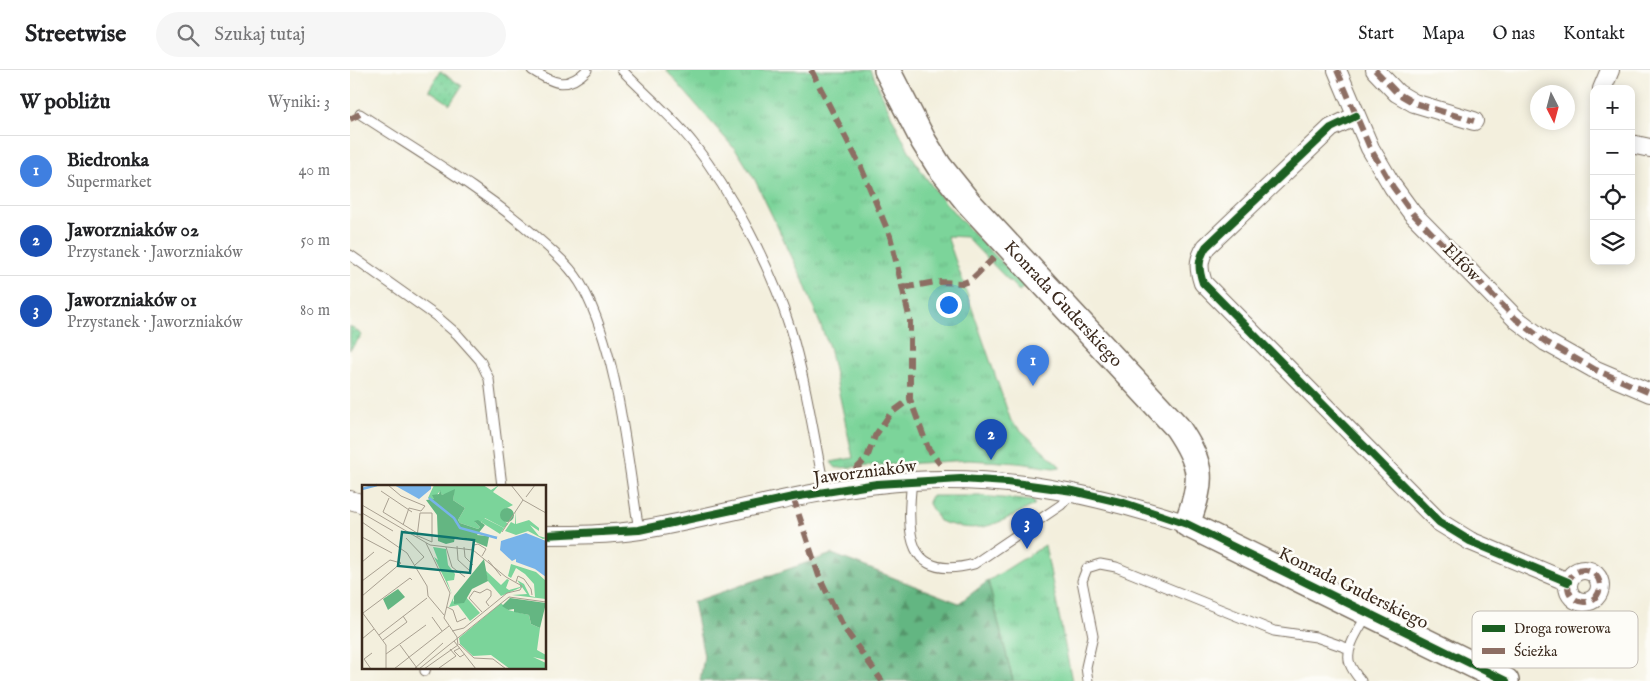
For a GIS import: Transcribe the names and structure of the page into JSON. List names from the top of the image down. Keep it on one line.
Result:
{"streets":{"street":["Elfów","Konrada Guderskiego","Jaworzniaków"]},"crossings":[["Konrada Guderskiego","Jaworzniaków"]],"legend":["Droga rowerowa","Ścieżka"],"north":"bottom","page":{"header":"Streetwise","search":"Szukaj tutaj","nav":["Start","Mapa","O nas","Kontakt"],"heading":["W pobliżu","Wyniki: 3"],"map_buttons":["+","−"],"list":[{"mark":"1","name":"Biedronka","note":"Supermarket","value":"40 m"},{"mark":"2","name":"Jaworzniaków 02","note":"Przystanek · Jaworzniaków","value":"50 m"},{"mark":"3","name":"Jaworzniaków 01","note":"Przystanek · Jaworzniaków","value":"80 m"}],"pins":["1","2","3"]}}
